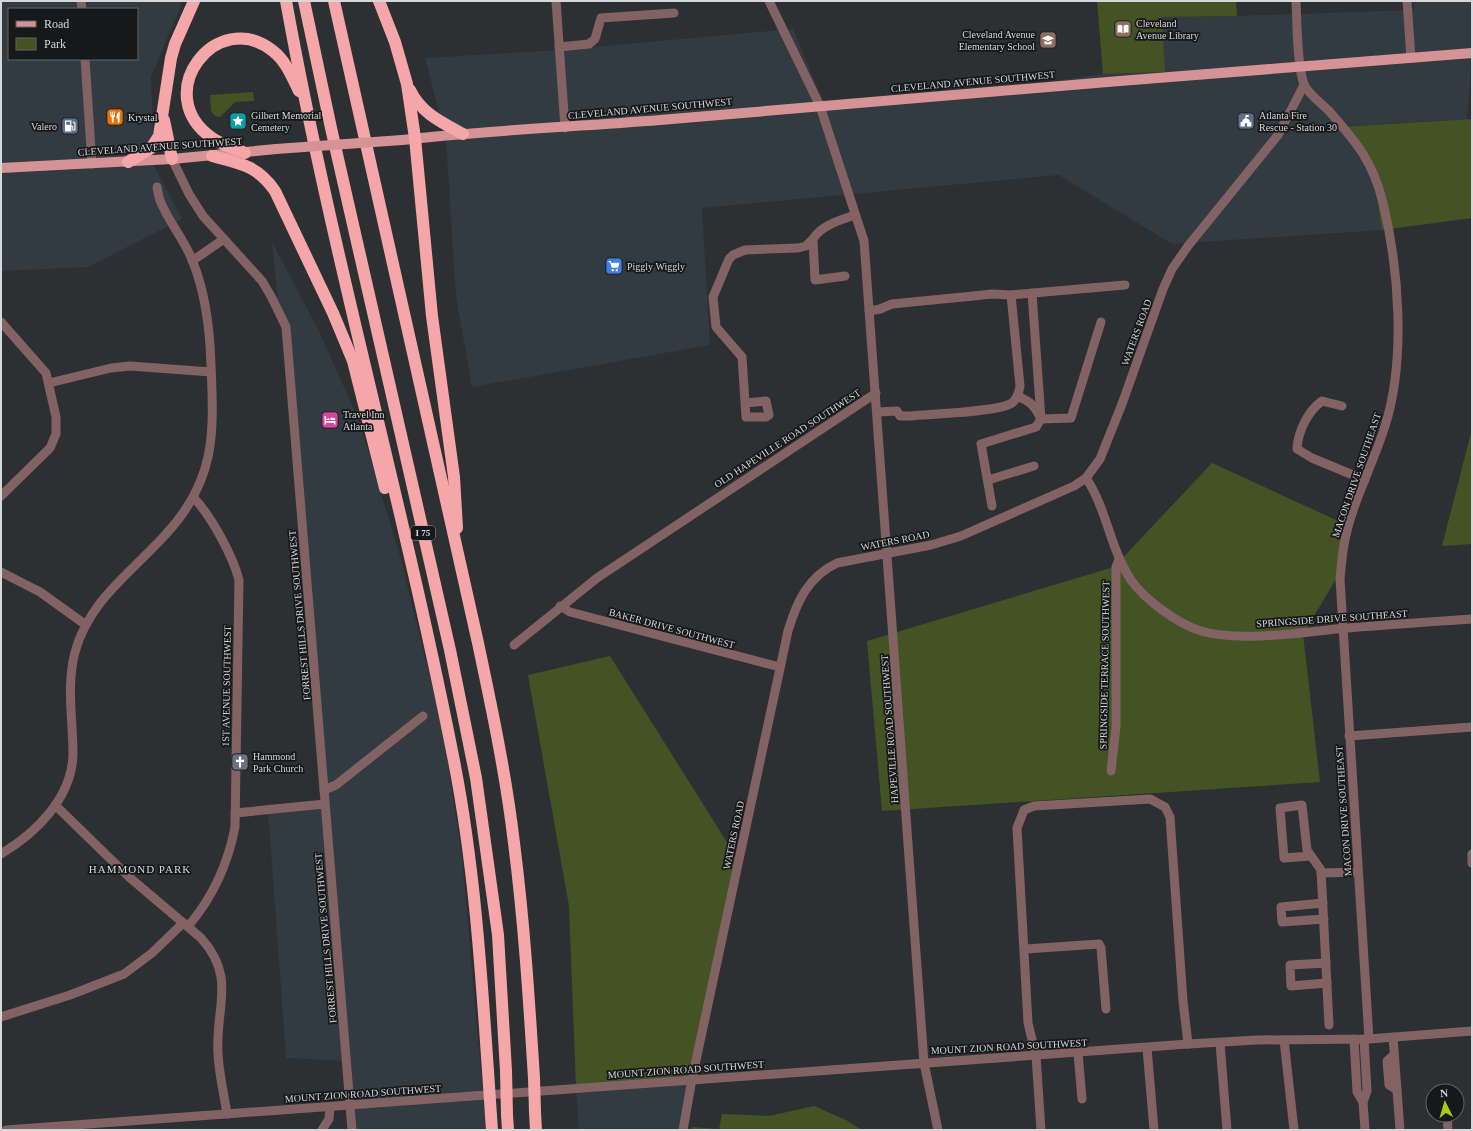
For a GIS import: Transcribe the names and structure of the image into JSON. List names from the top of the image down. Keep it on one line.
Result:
{"streets":{"highway":["I 75"],"main road":["CLEVELAND AVENUE SOUTHWEST"],"street":["WATERS ROAD","OLD HAPEVILLE ROAD SOUTHWEST","MACON DRIVE SOUTHEAST","FORREST HILLS DRIVE SOUTHWEST","SPRINGSIDE DRIVE SOUTHEAST","BAKER DRIVE SOUTHWEST","SPRINGSIDE TERRACE SOUTHWEST","1ST AVENUE SOUTHWEST","HAPEVILLE ROAD SOUTHWEST","MOUNT ZION ROAD SOUTHWEST"]},"crossings":[["CLEVELAND AVENUE SOUTHWEST","OLD HAPEVILLE ROAD SOUTHWEST"],["CLEVELAND AVENUE SOUTHWEST","FORREST HILLS DRIVE SOUTHWEST"],["WATERS ROAD","MACON DRIVE SOUTHEAST"],["WATERS ROAD","SPRINGSIDE DRIVE SOUTHEAST"],["WATERS ROAD","BAKER DRIVE SOUTHWEST"],["WATERS ROAD","HAPEVILLE ROAD SOUTHWEST"],["WATERS ROAD","MOUNT ZION ROAD SOUTHWEST"],["OLD HAPEVILLE ROAD SOUTHWEST","BAKER DRIVE SOUTHWEST"],["OLD HAPEVILLE ROAD SOUTHWEST","HAPEVILLE ROAD SOUTHWEST"],["MACON DRIVE SOUTHEAST","SPRINGSIDE DRIVE SOUTHEAST"],["MACON DRIVE SOUTHEAST","MOUNT ZION ROAD SOUTHWEST"],["FORREST HILLS DRIVE SOUTHWEST","MOUNT ZION ROAD SOUTHWEST"],["SPRINGSIDE DRIVE SOUTHEAST","SPRINGSIDE TERRACE SOUTHWEST"],["HAPEVILLE ROAD SOUTHWEST","MOUNT ZION ROAD SOUTHWEST"]],"districts":["HAMMOND PARK"],"places":{"library":["Cleveland Avenue Library"],"school or university":["Cleveland Avenue Elementary School"],"restaurant":["Krystal"],"place":["Gilbert Memorial Cemetery"],"public building":["Atlanta Fire Rescue - Station 30"],"fuel station":["Valero"],"supermarket":["Piggly Wiggly"],"hotel":["Travel Inn Atlanta"],"church":["Hammond Park Church"]},"legend":["Road","Park"],"north":"top"}
